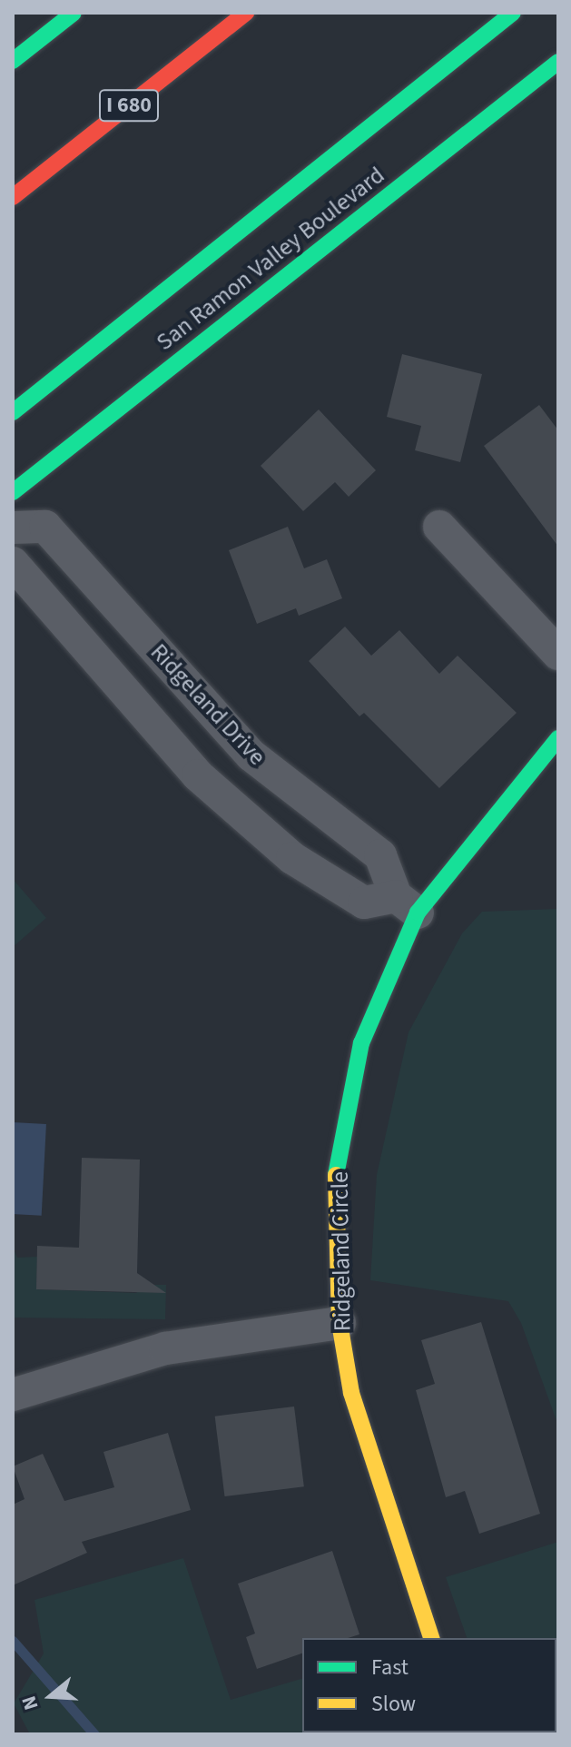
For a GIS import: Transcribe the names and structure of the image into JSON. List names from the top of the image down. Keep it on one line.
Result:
{"streets":{"main road":["I 680","San Ramon Valley Boulevard","Ridgeland Circle"],"street":["Ridgeland Drive"]},"crossings":[["Ridgeland Drive","Ridgeland Circle"]],"legend":["Fast","Slow"],"north":"left"}
